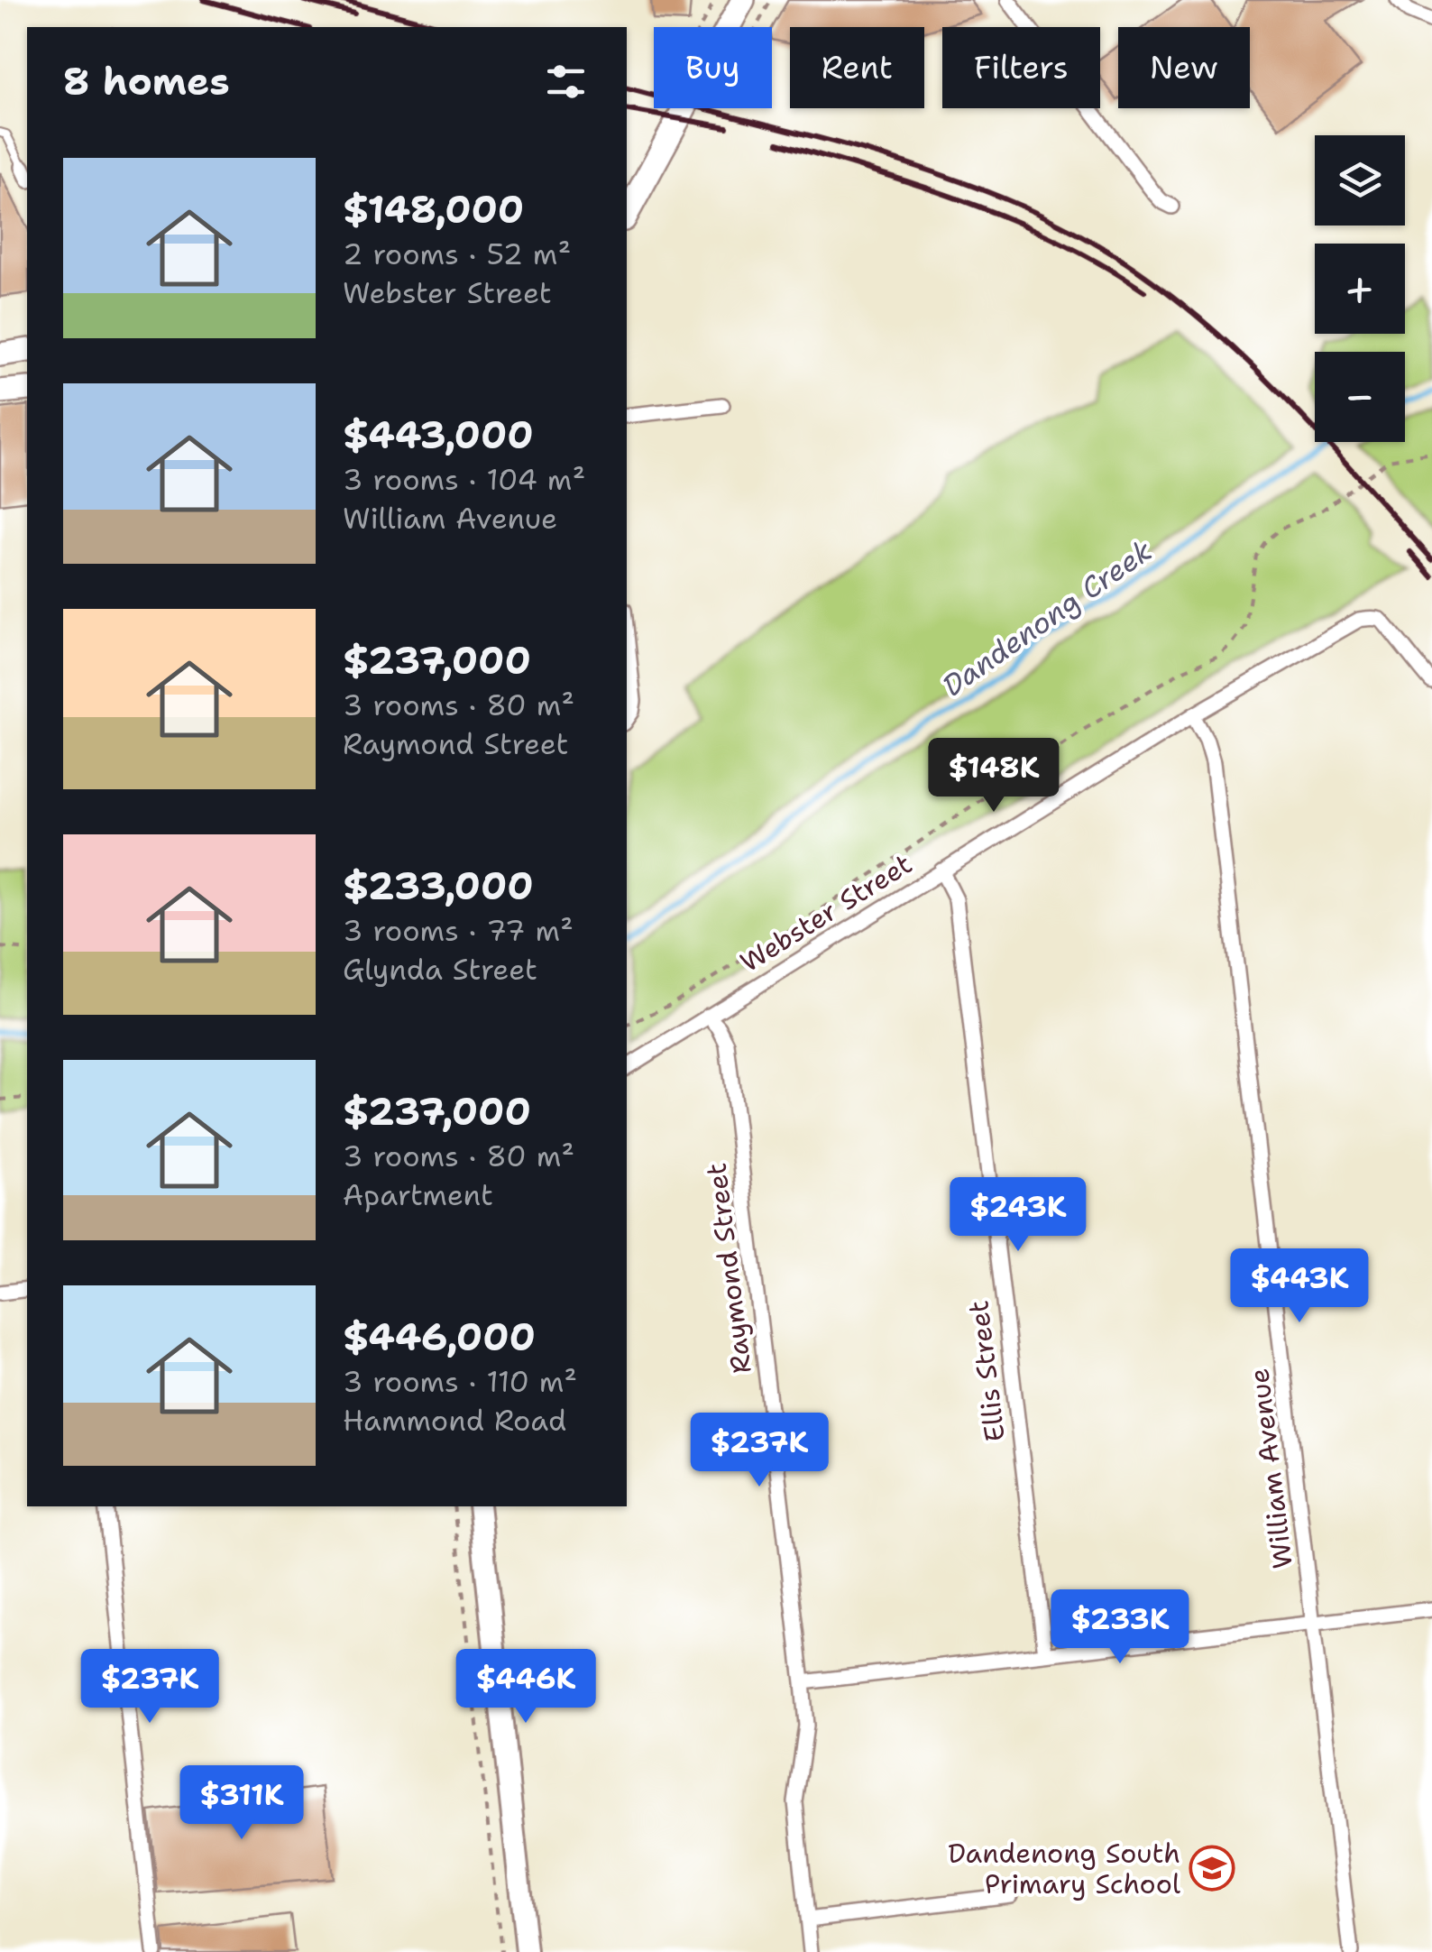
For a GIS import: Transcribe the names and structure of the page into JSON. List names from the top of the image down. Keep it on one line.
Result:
{"streets":{"street":["Webster Street","Raymond Street","Ellis Street","William Avenue"]},"crossings":[["Webster Street","Raymond Street"],["Webster Street","Ellis Street"],["Webster Street","William Avenue"]],"water":["Dandenong Creek"],"places":{"school or university":["Dandenong South Primary School"]},"page":{"chip":["Buy","Rent","Filters","New"],"heading":"8 homes","map_buttons":["+","−"],"list":[{"name":"$148,000","note":"2 rooms · 52 m² · Webster Street"},{"name":"$443,000","note":"3 rooms · 104 m² · William Avenue"},{"name":"$237,000","note":"3 rooms · 80 m² · Raymond Street"},{"name":"$233,000","note":"3 rooms · 77 m² · Glynda Street"},{"name":"$237,000","note":"3 rooms · 80 m² · Apartment"},{"name":"$446,000","note":"3 rooms · 110 m² · Hammond Road"}],"price":["$148K","$243K","$443K","$237K","$233K","$237K","$446K","$311K"]}}
